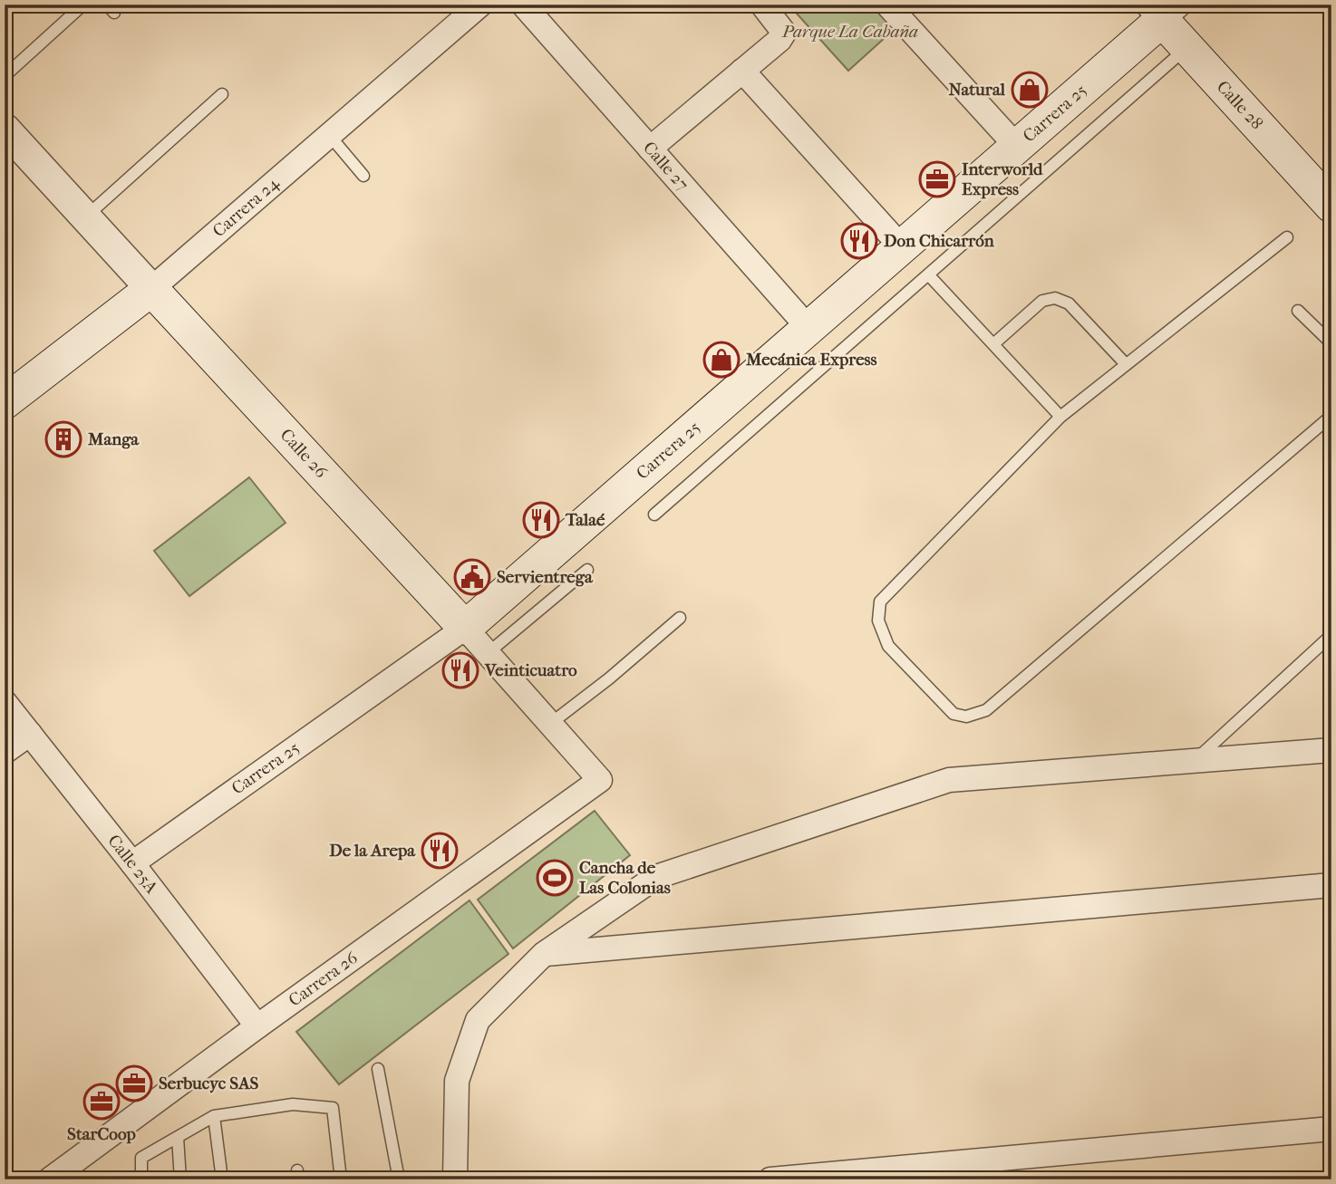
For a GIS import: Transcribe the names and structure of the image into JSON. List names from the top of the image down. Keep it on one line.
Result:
{"streets":{"main road":["Calle 28","Carrera 25","Carrera 24","Calle 26"],"street":["Calle 27","Calle 25A","Carrera 26"]},"crossings":[["Calle 28","Carrera 25"],["Carrera 25","Calle 27"],["Carrera 25","Calle 26"],["Carrera 25","Calle 25A"],["Carrera 24","Calle 26"],["Calle 26","Carrera 26"],["Calle 25A","Carrera 26"]],"parks":["Parque La Cabaña"],"places":{"shop":["Natural","Mecánica Express"],"office":["Interworld Express","Serbucyc SAS","StarCoop"],"restaurant":["Don Chicarrón","Talaé","Veinticuatro","De la Arepa"],"building":["Manga"],"public building":["Servientrega"],"sports":["Cancha de Las Colonias"]}}
